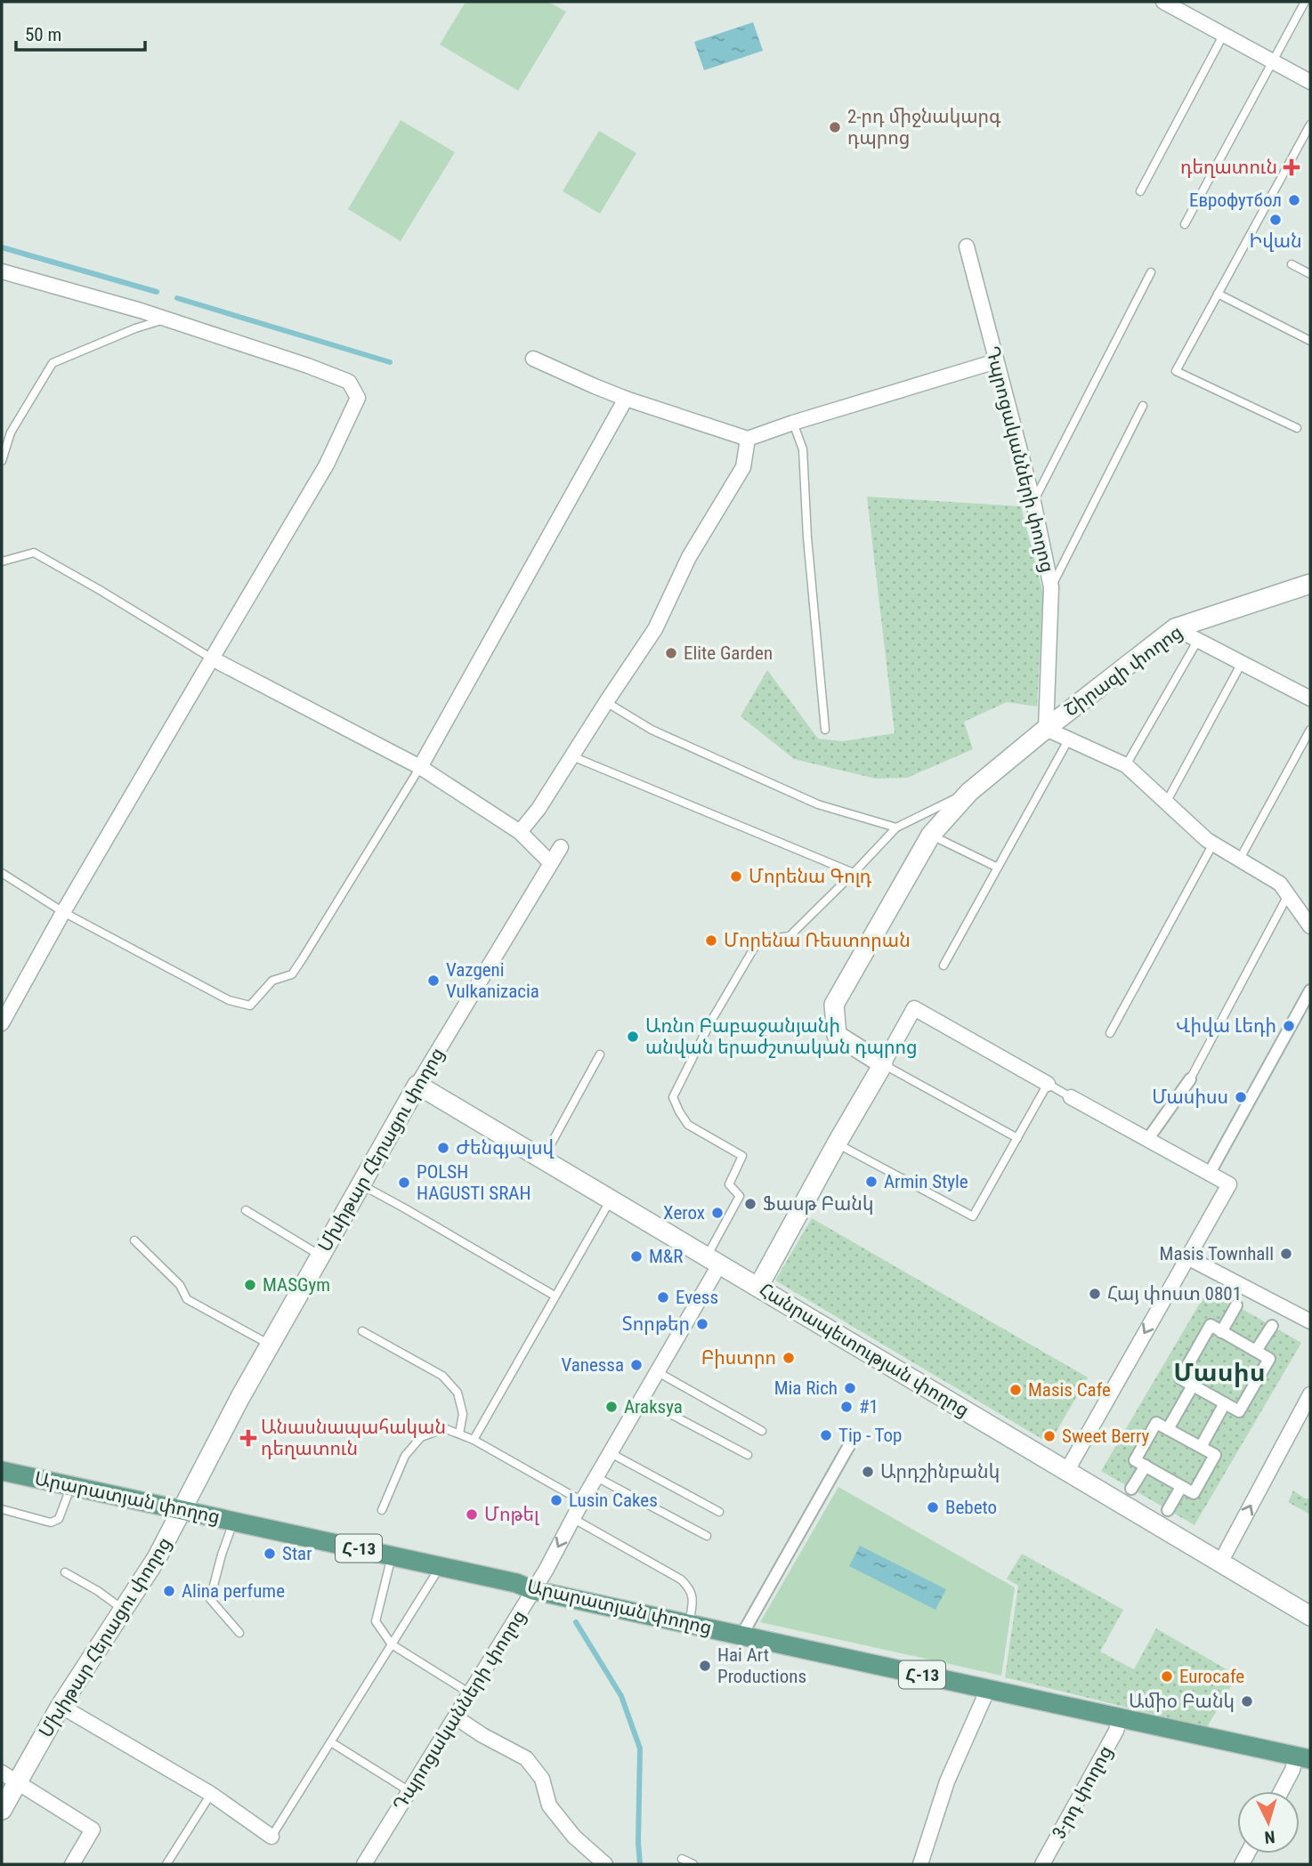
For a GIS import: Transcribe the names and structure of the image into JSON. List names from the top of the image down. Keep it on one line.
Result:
{"streets":{"main road":["Արարատյան փողոց","Հ-13"],"street":["Դպրոցականների փողոց","Շիրազի փողոց","Մխիթար Հերացու փողոց","Հանրապետության փողոց","3-րդ փողոց"]},"crossings":[["Դպրոցականների փողոց","Շիրազի փողոց"],["Դպրոցականների փողոց","Հանրապետության փողոց"],["Դպրոցականների փողոց","Արարատյան փողոց"],["Մխիթար Հերացու փողոց","Հանրապետության փողոց"],["Մխիթար Հերացու փողոց","Արարատյան փողոց"],["Արարատյան փողոց","3-րդ փողոց"]],"districts":["Մասիս"],"places":{"other":["2-րդ միջնակարգ դպրոց","Еврофутбол","Իվան","Elite Garden","Մորենա Գոլդ","Մորենա Ռեստորան","Vazgeni Vulkanizacia","Վիվա Լեդի","Առնո Բաբաջանյանի անվան երաժշտական դպրոց","Մասիսս","Ժենգյալսվ","Armin Style","POLSH HAGUSTI SRAH","Ֆասթ Բանկ","Xerox","Masis Townhall","M&R","MASGym","Հայ փոստ 0801","Evess","Տորթեր","Բիստրո","Vanessa","Mia Rich","Masis Cafe","Araksya","#1","Tip - Top","Sweet Berry","Արդշինբանկ","Lusin Cakes","Bebeto","Մոթել","Star","Alina perfume","Hai Art Productions","Eurocafe","Ամիօ Բանկ"],"health":["դեղատուն","Անասնապահական դեղատուն"]},"scale_bar":"50 m","north":"bottom"}
